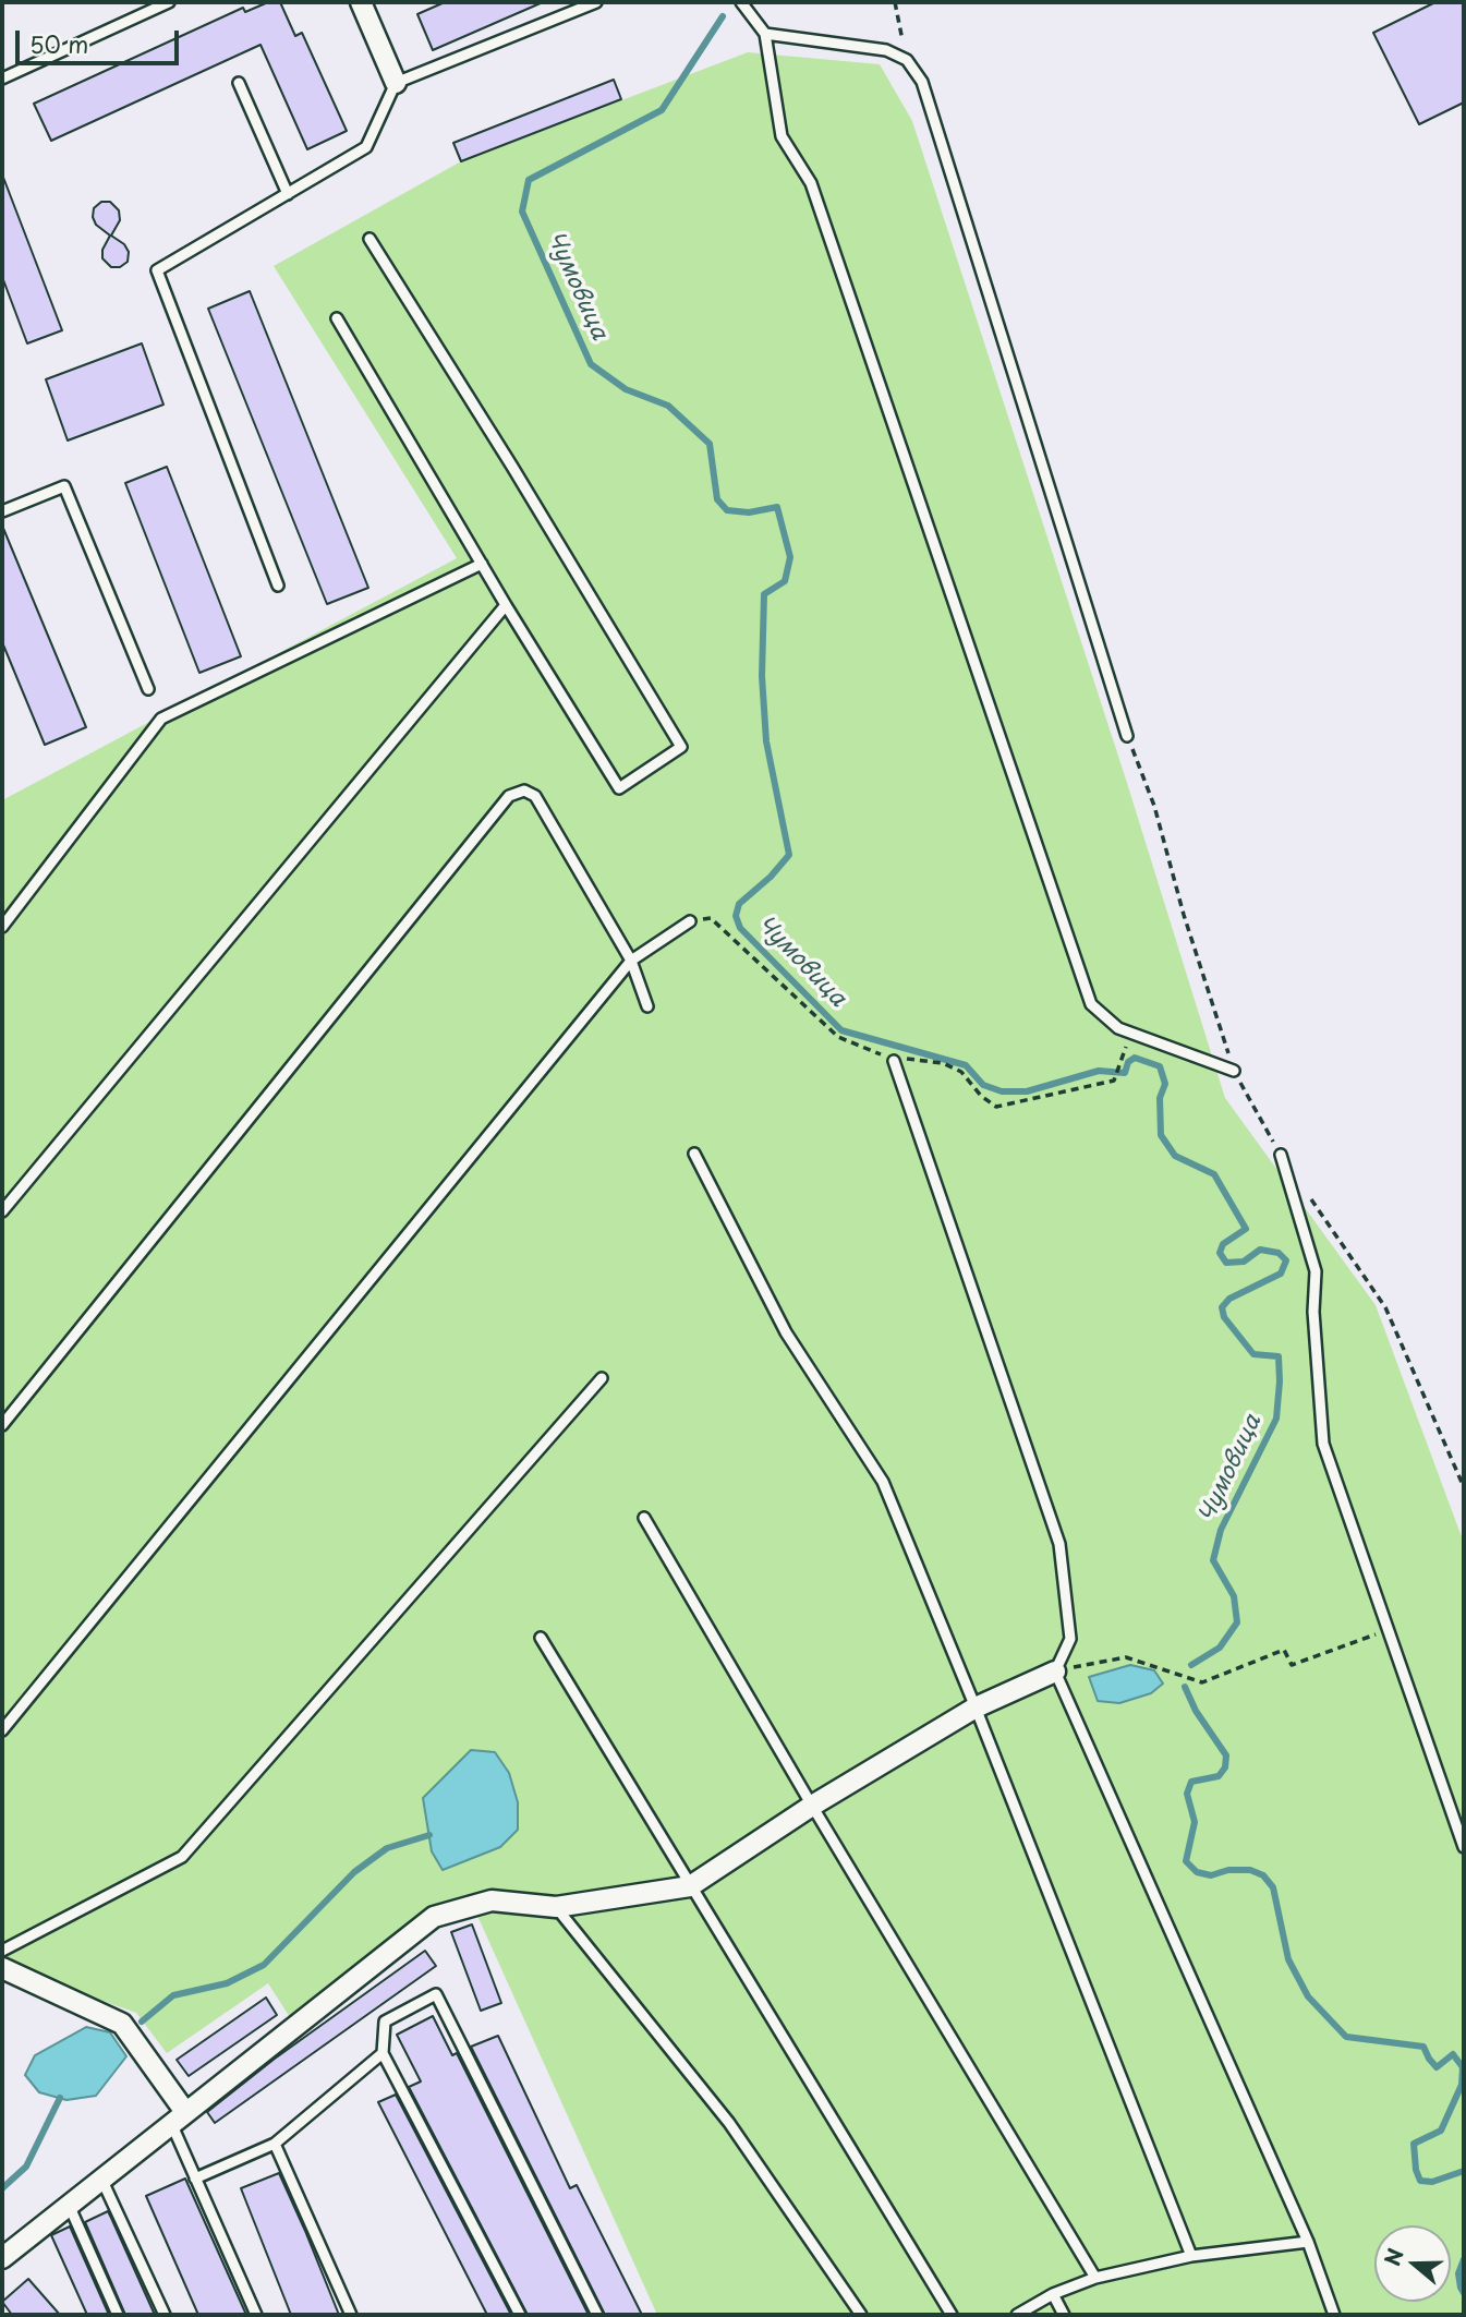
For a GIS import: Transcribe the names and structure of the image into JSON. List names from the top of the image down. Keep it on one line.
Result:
{"water":["Чумовица"],"scale_bar":"50 m","north":"left"}
